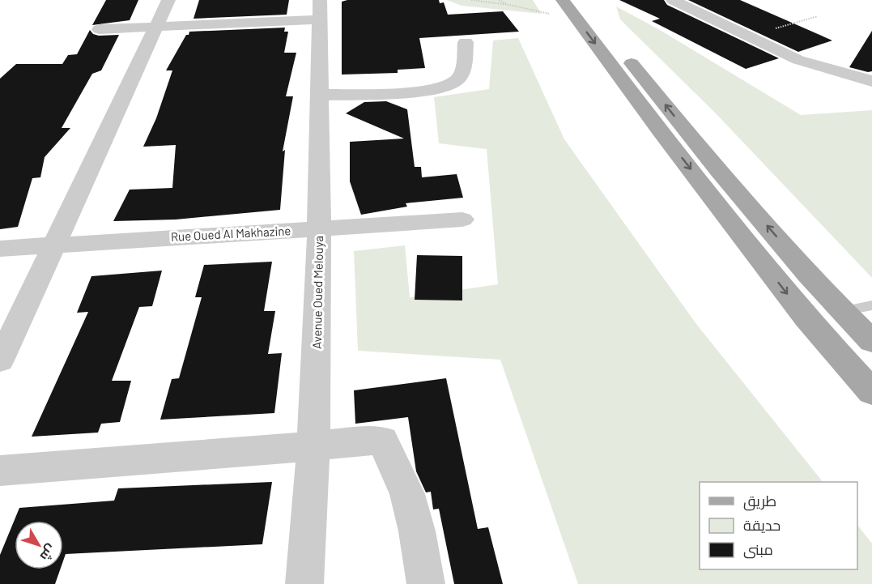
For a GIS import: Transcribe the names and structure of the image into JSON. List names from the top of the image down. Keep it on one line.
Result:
{"streets":{"street":["Rue Oued Al Makhazine","Avenue Oued Melouya"]},"crossings":[["Rue Oued Al Makhazine","Avenue Oued Melouya"]],"legend":["طريق","حديقة","مبنى"],"north":"bottom right"}
